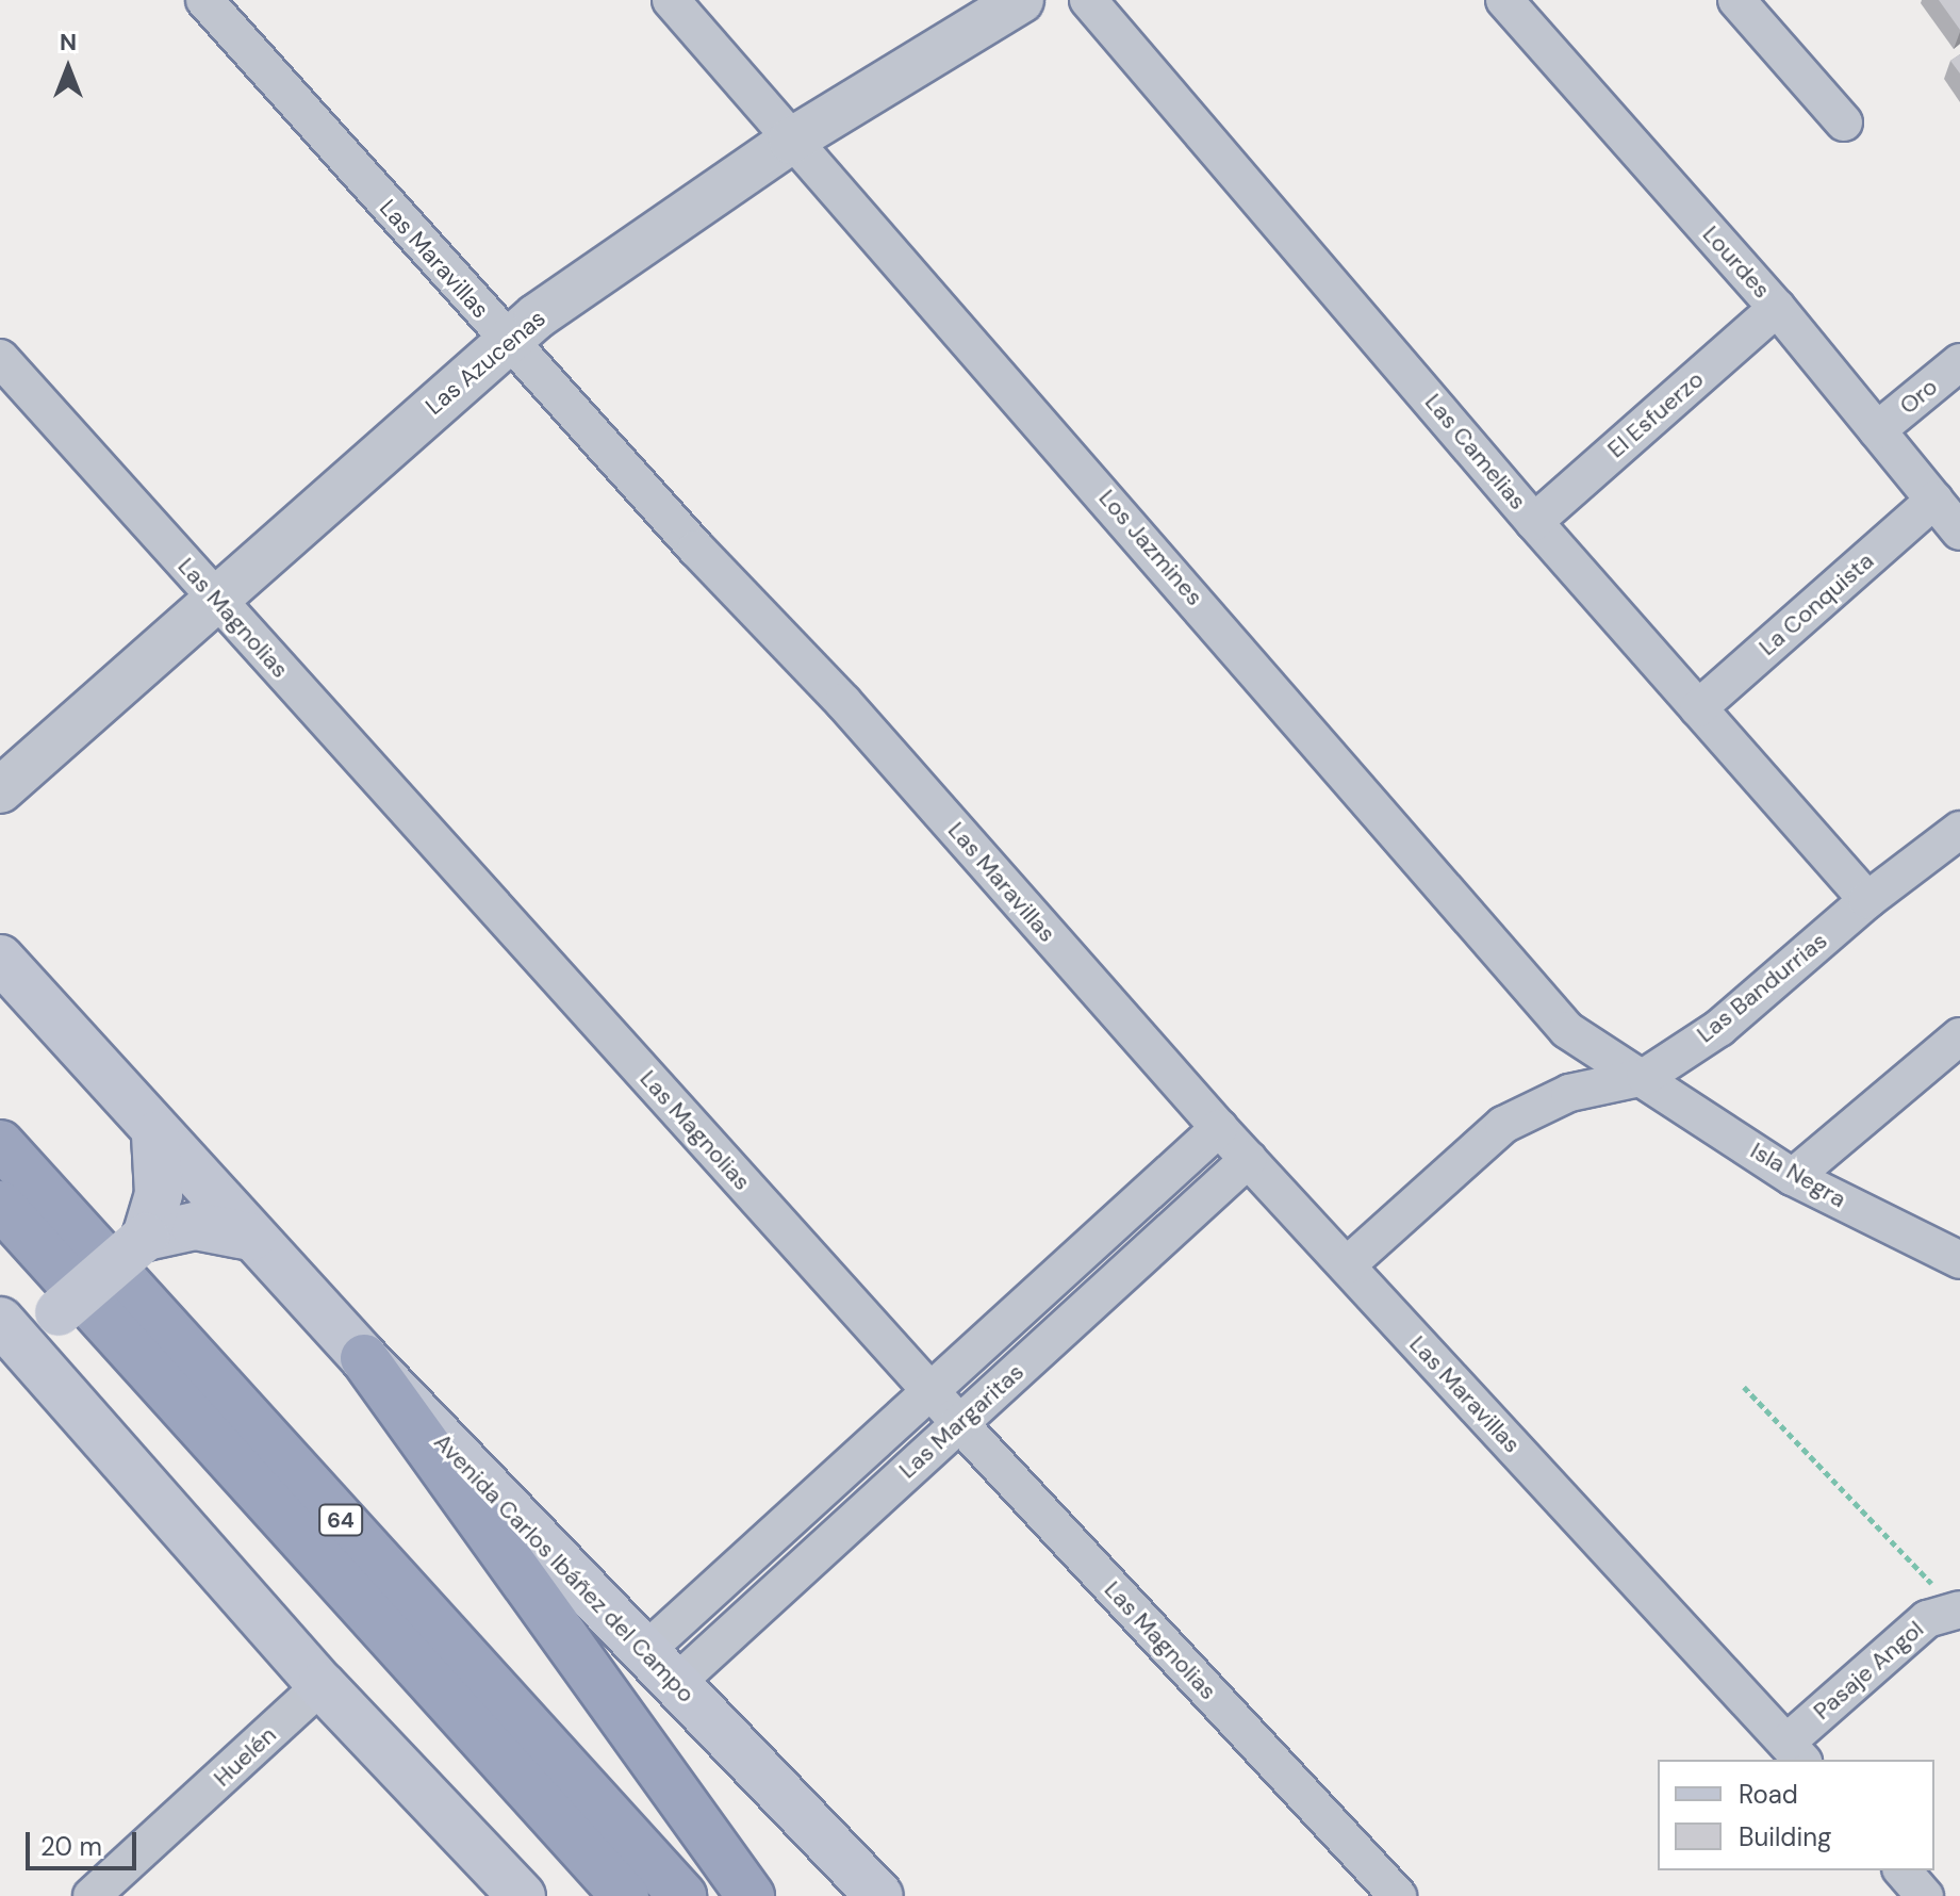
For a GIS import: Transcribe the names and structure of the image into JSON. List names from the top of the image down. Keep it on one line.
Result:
{"streets":{"highway":["64"],"main road":["Avenida Carlos Ibáñez del Campo"],"street":["Las Maravillas","Lourdes","Las Azucenas","Oro","El Esfuerzo","Las Camelias","Los Jazmines","La Conquista","Las Magnolias","Las Bandurrias","Isla Negra","Las Margaritas","Pasaje Angol","Huelén"]},"crossings":[["Las Maravillas","Las Azucenas"],["Las Maravillas","Las Bandurrias"],["Las Maravillas","Las Margaritas"],["Las Maravillas","Pasaje Angol"],["Lourdes","Oro"],["Lourdes","El Esfuerzo"],["Lourdes","La Conquista"],["Las Azucenas","Los Jazmines"],["Las Azucenas","Las Magnolias"],["El Esfuerzo","Las Camelias"],["Las Camelias","La Conquista"],["Las Camelias","Las Bandurrias"],["Los Jazmines","Las Bandurrias"],["Los Jazmines","Isla Negra"],["Las Magnolias","Las Margaritas"],["Las Bandurrias","Isla Negra"],["Las Margaritas","Avenida Carlos Ibáñez del Campo"]],"legend":["Road","Building"],"scale_bar":"20 m","north":"top"}
